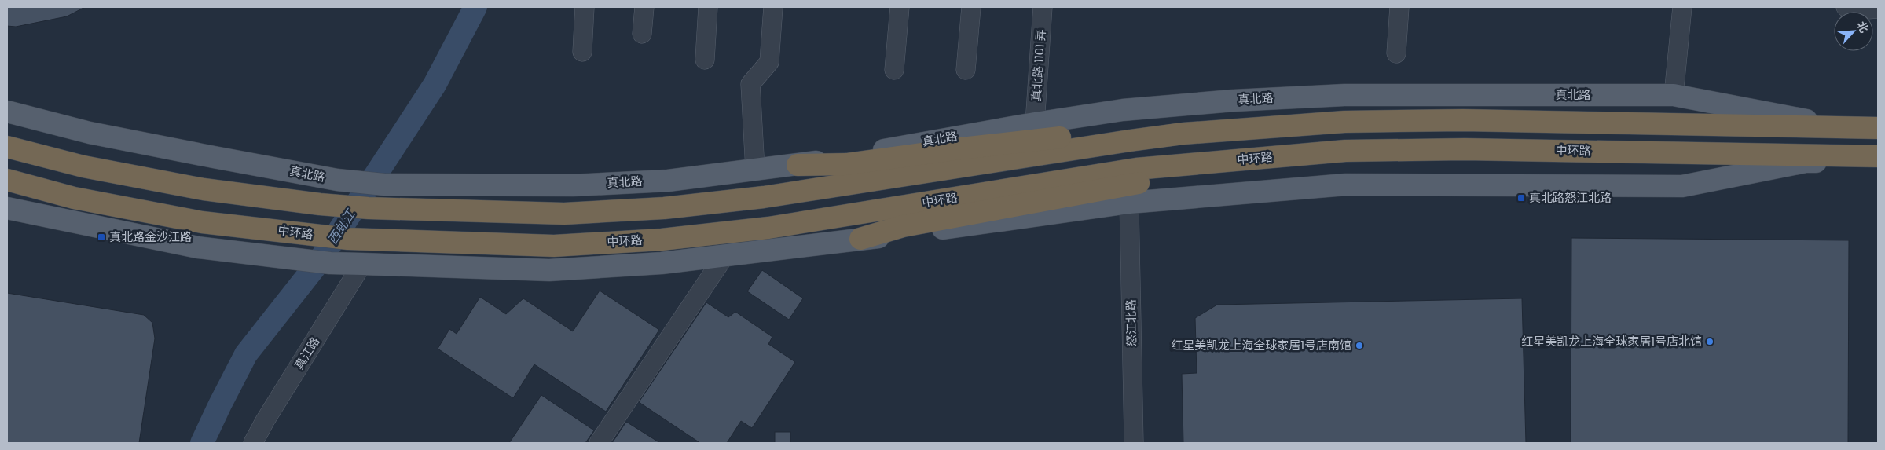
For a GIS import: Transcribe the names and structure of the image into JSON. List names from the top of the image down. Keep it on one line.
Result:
{"streets":{"highway":["中环路"],"main road":["真北路"],"street":["真北路 1101 弄","怒江北路","真江路"]},"crossings":[["真北路 1101 弄","真北路"]],"water":["西虬江"],"places":{"transit":["真北路怒江北路","真北路金沙江路"],"other":["红星美凯龙上海全球家居1号店北馆","红星美凯龙上海全球家居1号店南馆"]},"north":"top right"}
